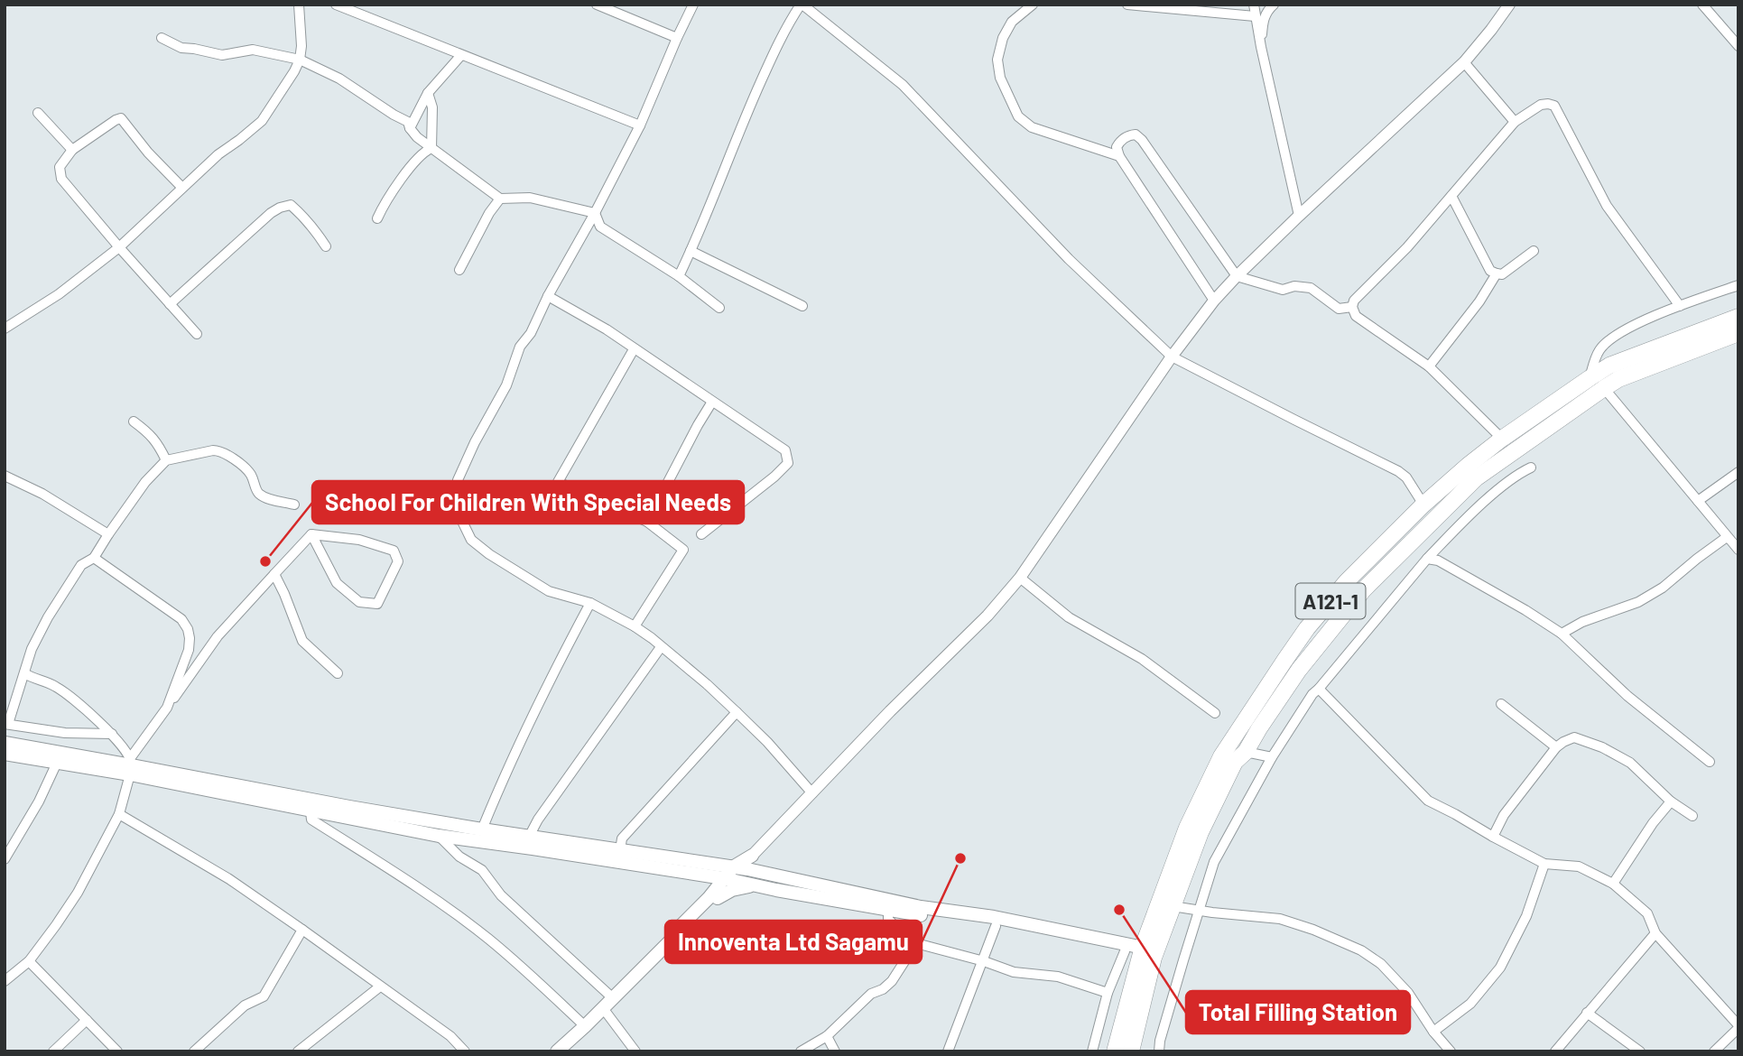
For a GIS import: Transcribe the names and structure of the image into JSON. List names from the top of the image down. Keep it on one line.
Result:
{"streets":{"highway":["A121-1"]},"places":["School For Children With Special Needs","Innoventa Ltd Sagamu","Total Filling Station"]}
